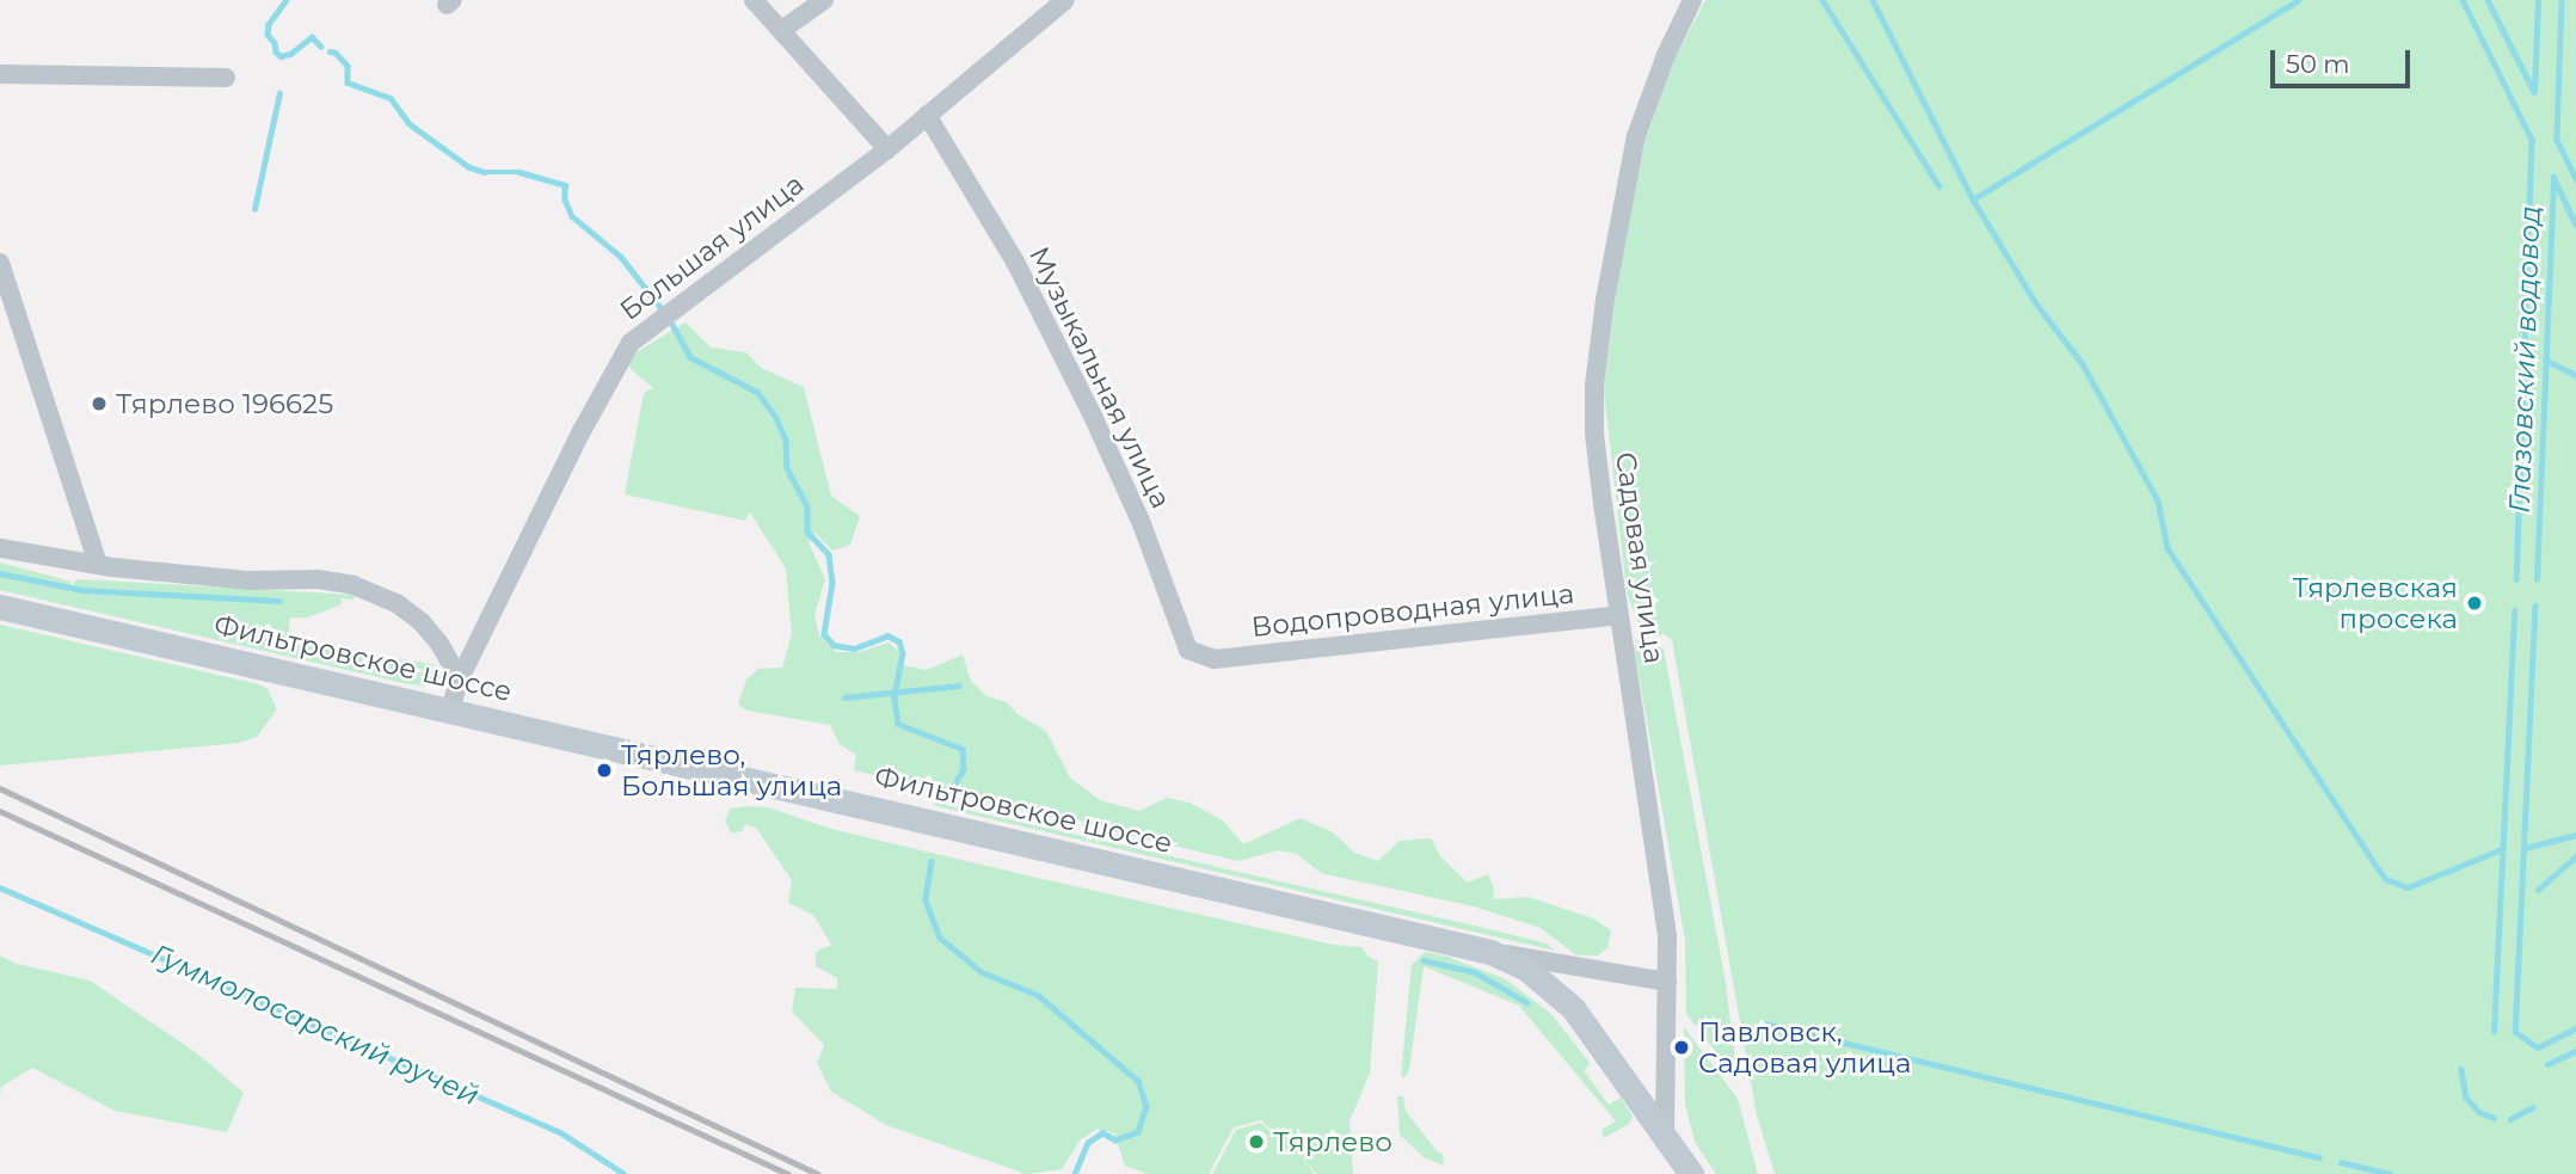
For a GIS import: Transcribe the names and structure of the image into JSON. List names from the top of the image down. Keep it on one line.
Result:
{"streets":{"main road":["Фильтровское шоссе"],"street":["Большая улица","Музыкальная улица","Садовая улица","Водопроводная улица"]},"crossings":[["Большая улица","Музыкальная улица"],["Большая улица","Фильтровское шоссе"],["Музыкальная улица","Водопроводная улица"],["Садовая улица","Водопроводная улица"],["Садовая улица","Фильтровское шоссе"]],"water":["Глазовский водовод","Гуммолосарский ручей"],"places":["Тярлево 196625","Тярлевская просека","Тярлево, Большая улица","Павловск, Садовая улица","Тярлево"],"scale_bar":"50 m"}
